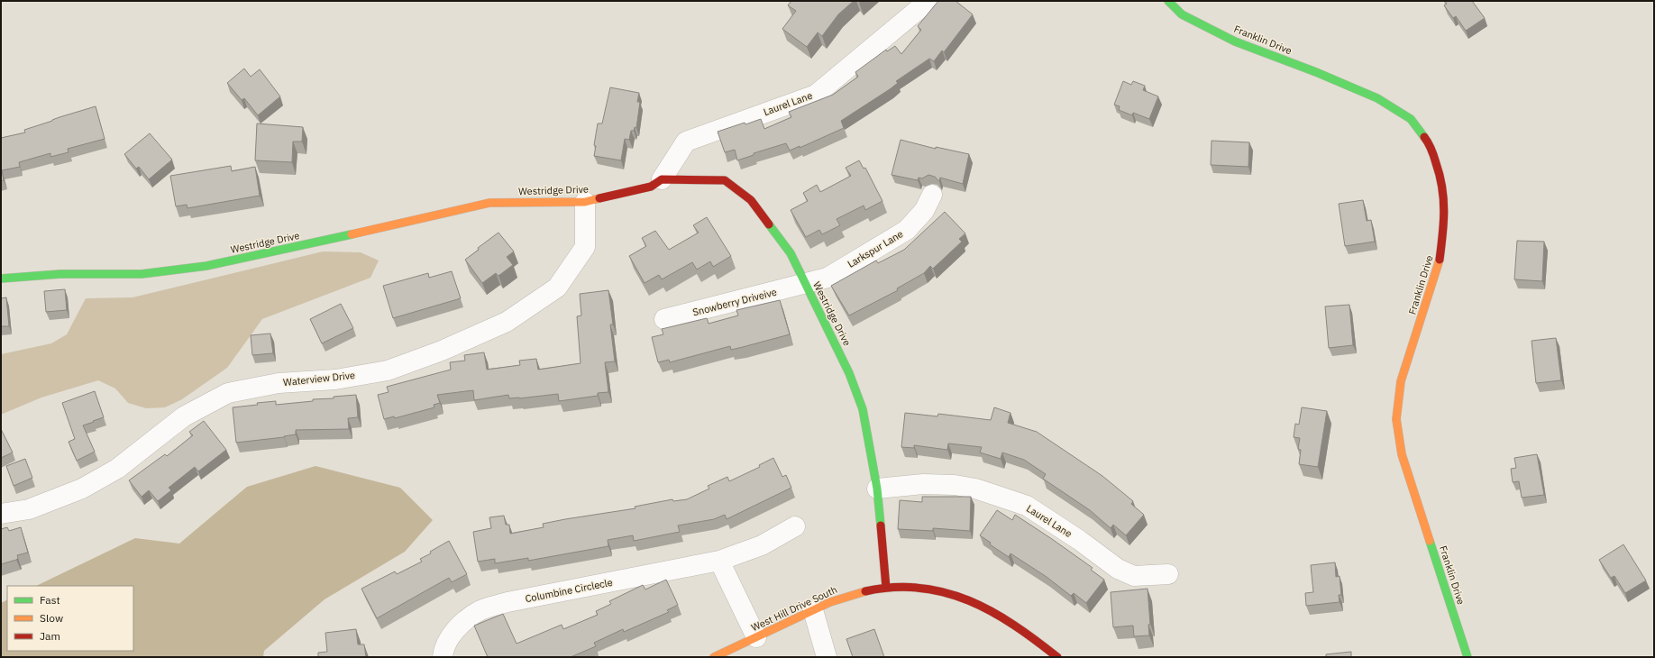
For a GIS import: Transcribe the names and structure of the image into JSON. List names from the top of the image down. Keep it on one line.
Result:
{"streets":{"street":["Franklin Drive","Laurel Lane","Westridge Drive","Larkspur Lane","Snowberry Driveive","Waterview Drive","Columbine Circlecle","West Hill Drive South"]},"crossings":[["Laurel Lane","Westridge Drive"],["Westridge Drive","Larkspur Lane"],["Westridge Drive","Snowberry Driveive"],["Westridge Drive","Waterview Drive"],["Westridge Drive","West Hill Drive South"],["Larkspur Lane","Snowberry Driveive"]],"legend":["Fast","Slow","Jam"]}
